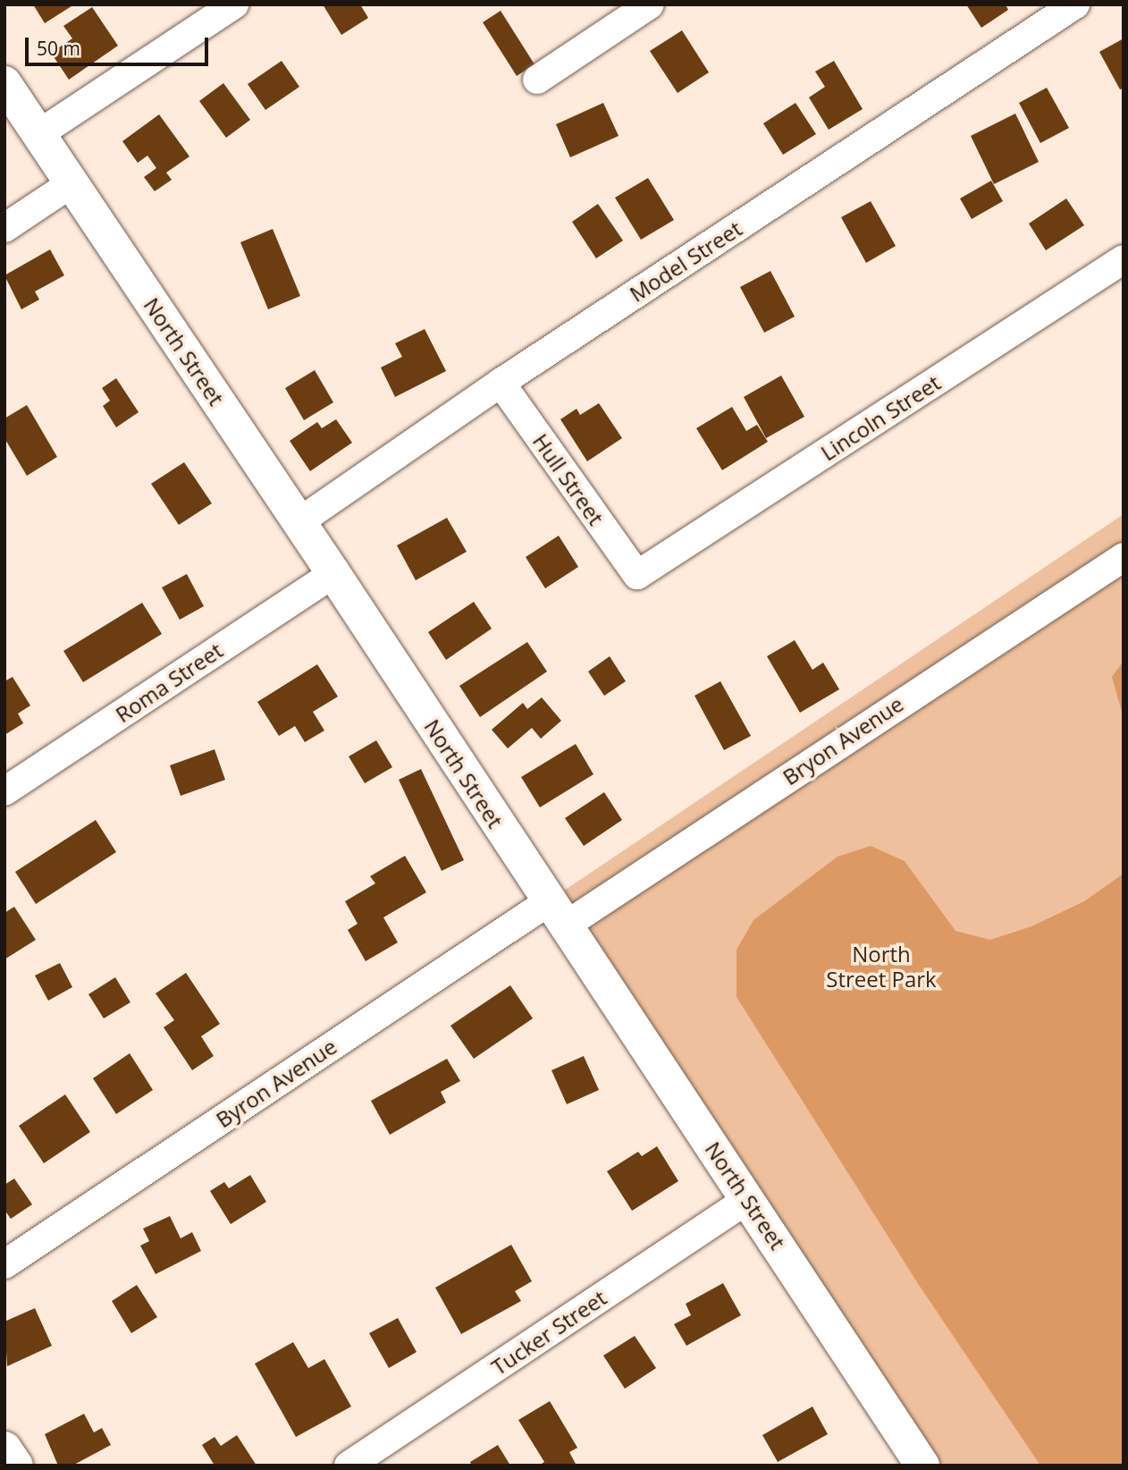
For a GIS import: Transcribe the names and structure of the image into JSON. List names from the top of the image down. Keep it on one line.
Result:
{"streets":{"street":["Model Street","North Street","Lincoln Street","Hull Street","Roma Street","Bryon Avenue","Byron Avenue","Tucker Street"]},"crossings":[["Model Street","North Street"],["Model Street","Hull Street"],["North Street","Roma Street"],["North Street","Bryon Avenue"],["North Street","Byron Avenue"],["North Street","Tucker Street"],["Lincoln Street","Hull Street"],["Bryon Avenue","Byron Avenue"]],"parks":["North Street Park"],"scale_bar":"50 m"}
